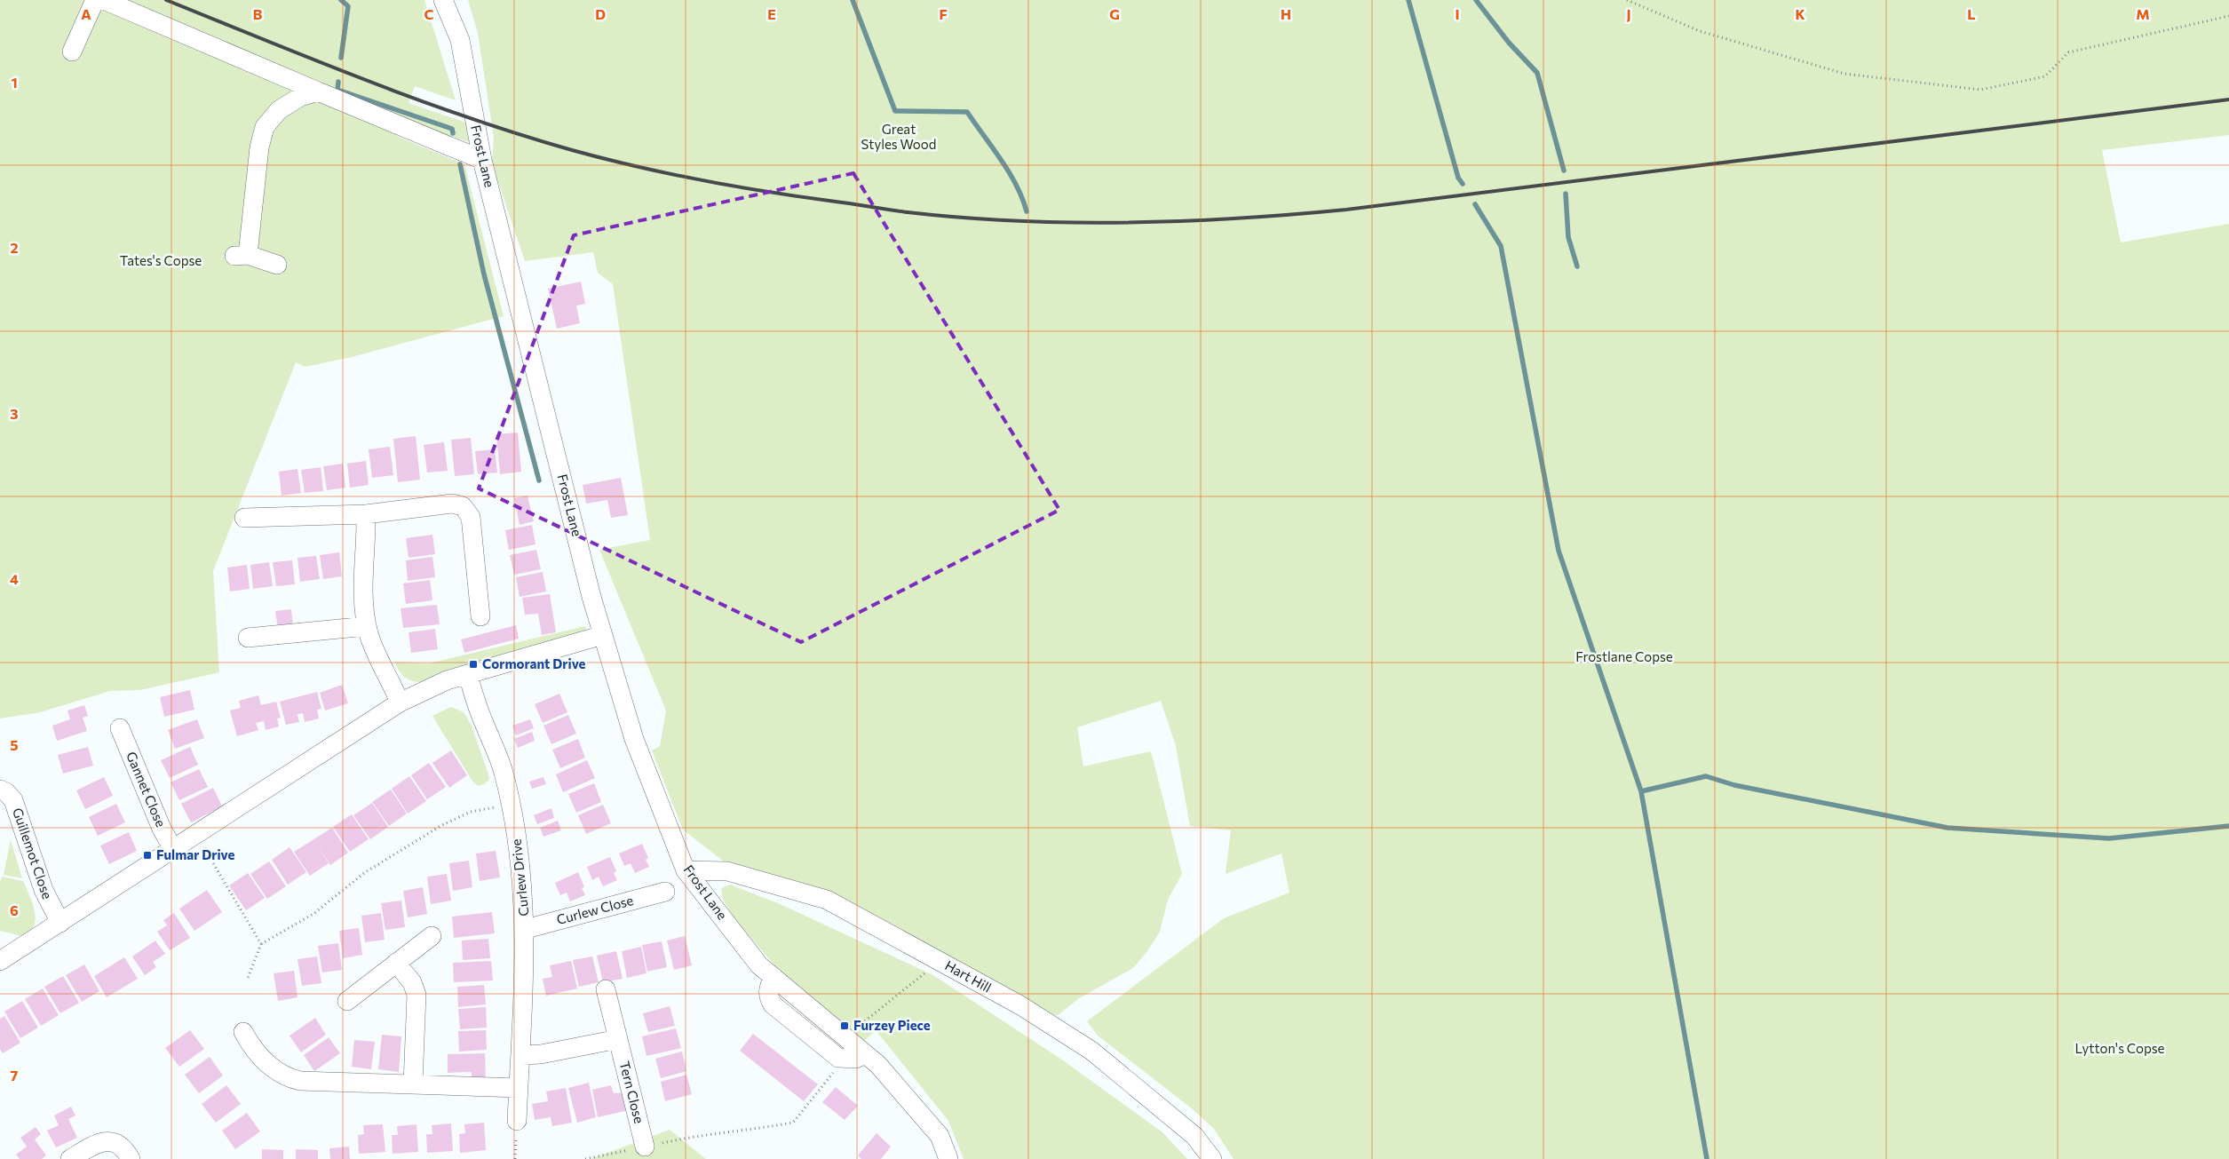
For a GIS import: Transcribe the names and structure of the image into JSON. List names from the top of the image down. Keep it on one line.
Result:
{"streets":{"street":["Frost Lane","Gannet Close","Guillemot Close","Curlew Drive","Curlew Close","Hart Hill","Tern Close"]},"crossings":[["Frost Lane","Hart Hill"],["Curlew Drive","Curlew Close"]],"parks":["Great Styles Wood","Tates's Copse","Frostlane Copse","Lytton's Copse"],"places":{"transit":["Cormorant Drive","Fulmar Drive","Furzey Piece"]},"grid":{"columns":["A","B","C","D","E","F","G","H","I","J","K","L","M"],"rows":["1","2","3","4","5","6","7"]}}
